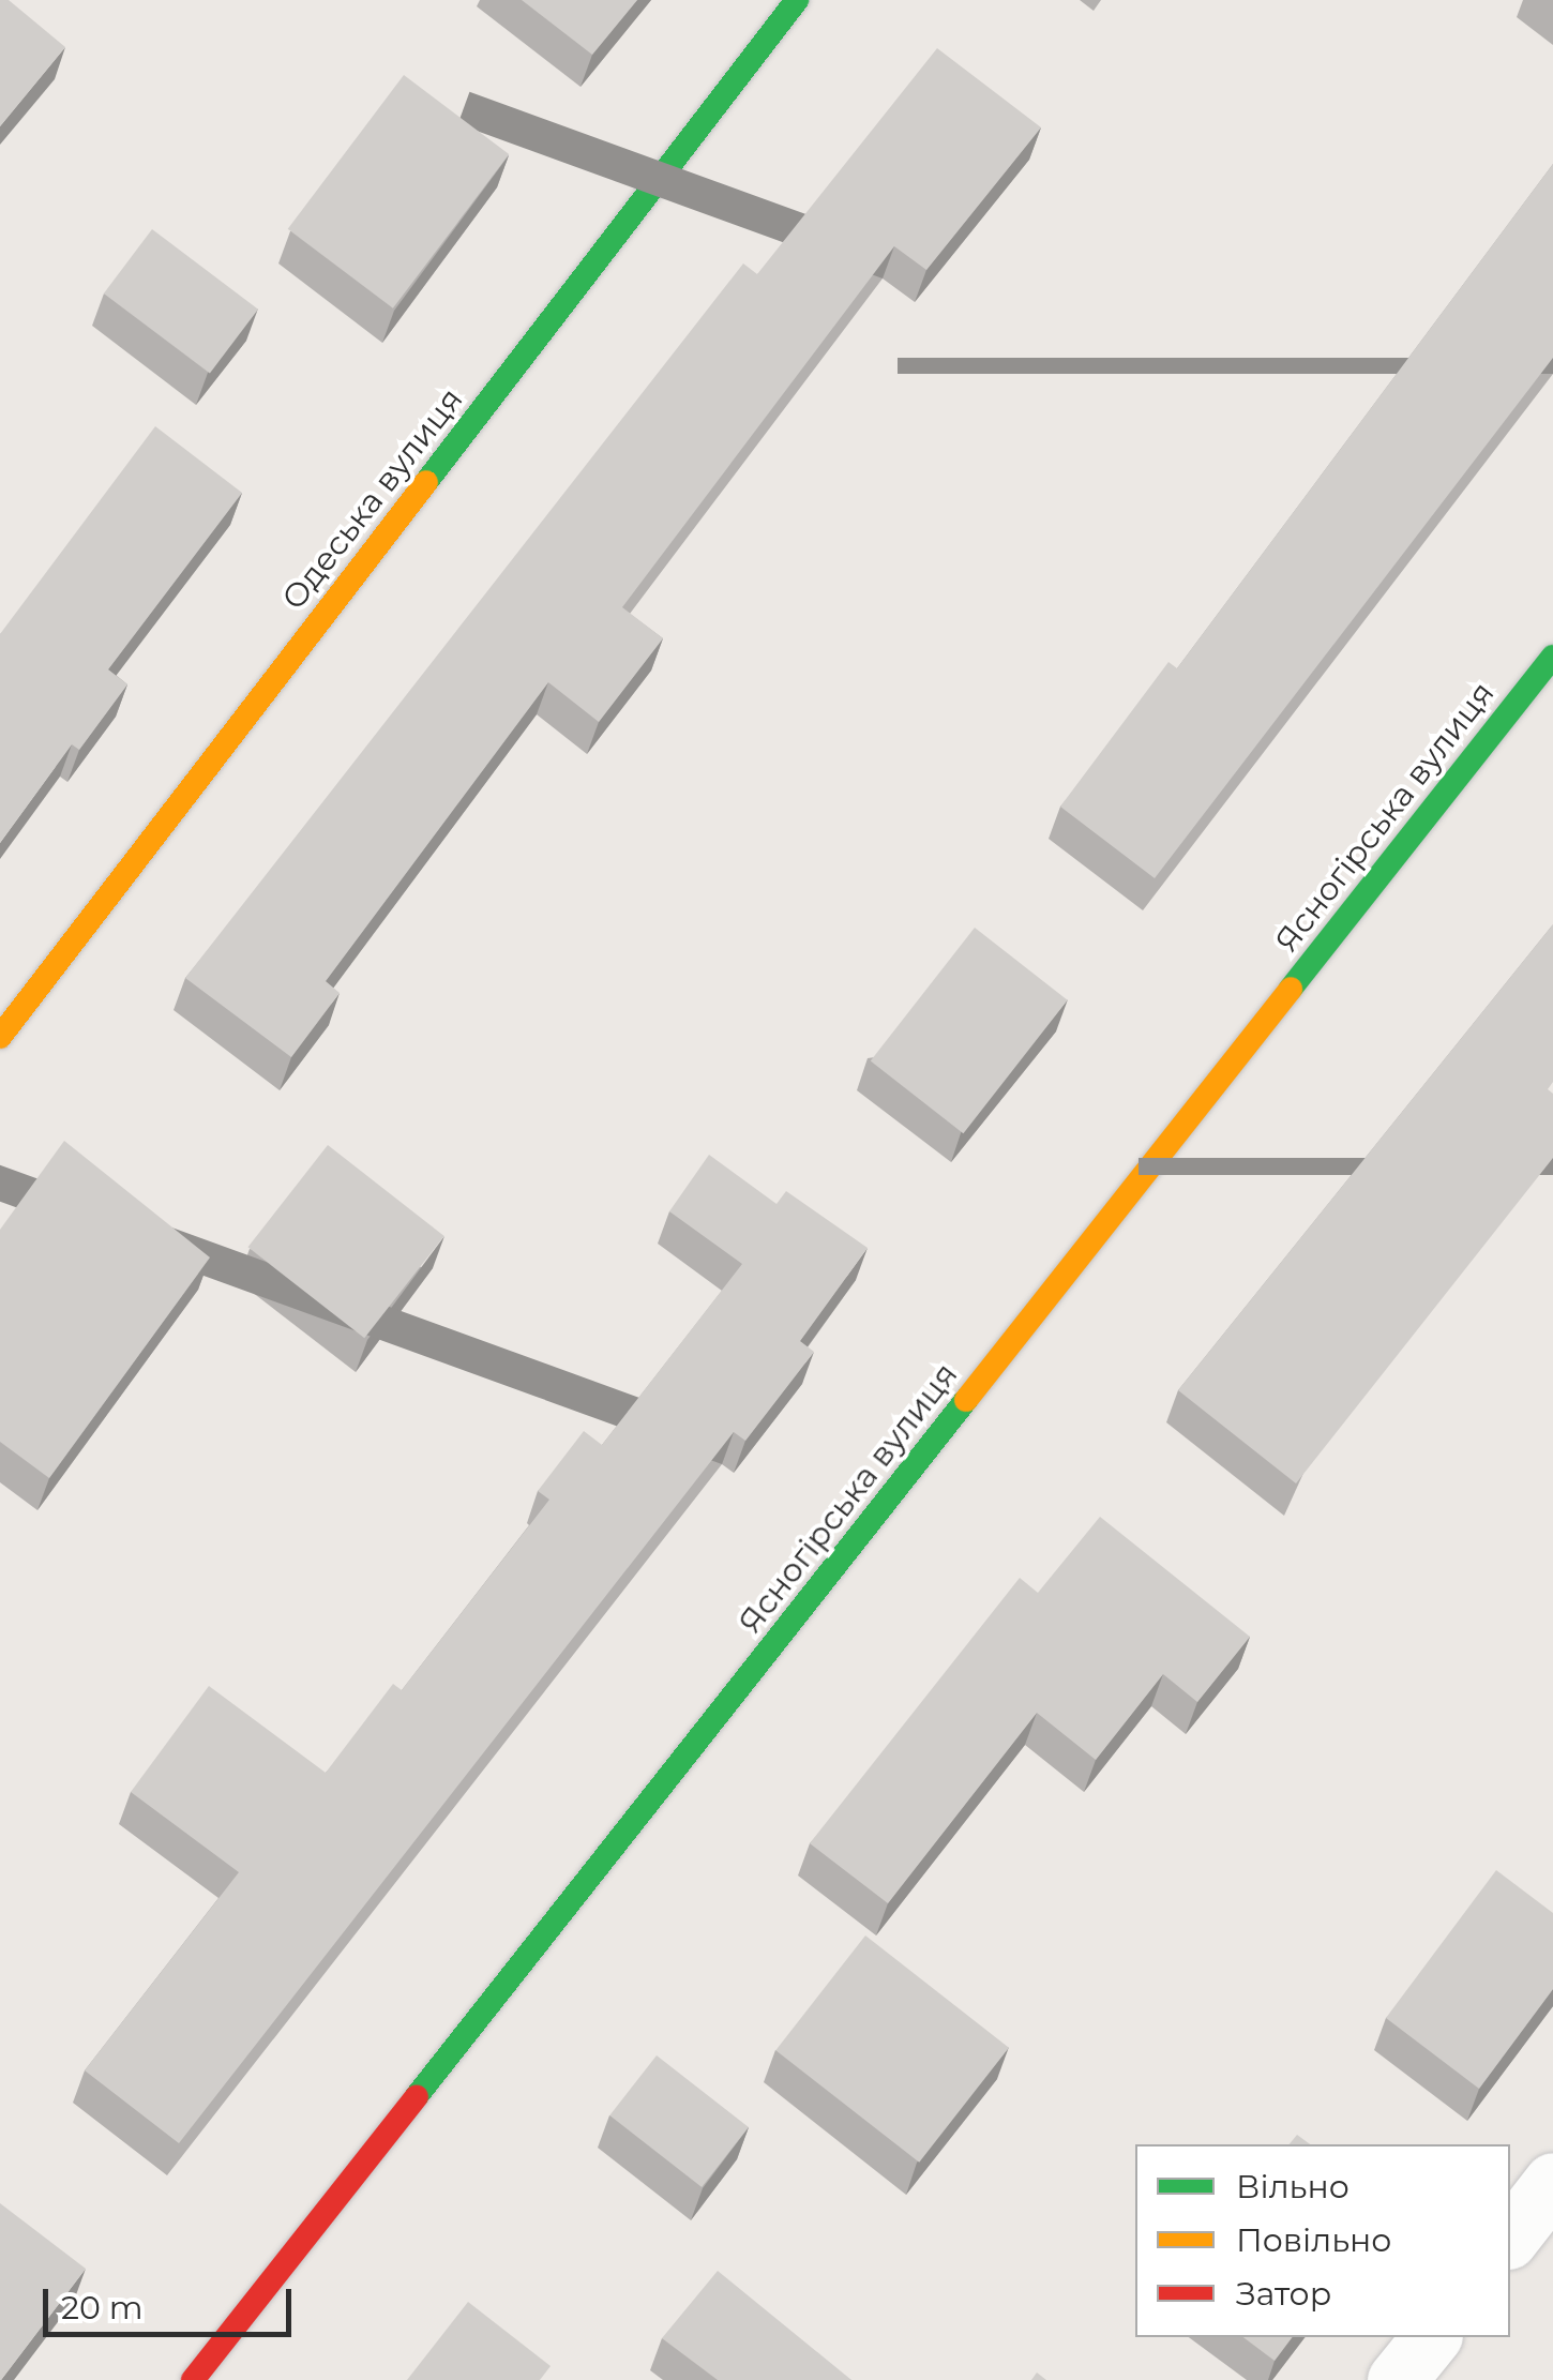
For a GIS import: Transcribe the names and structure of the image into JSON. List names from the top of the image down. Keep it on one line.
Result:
{"streets":{"street":["Одеська вулиця","Ясногірська вулиця"]},"legend":["Вільно","Повільно","Затор"],"scale_bar":"20 m"}
